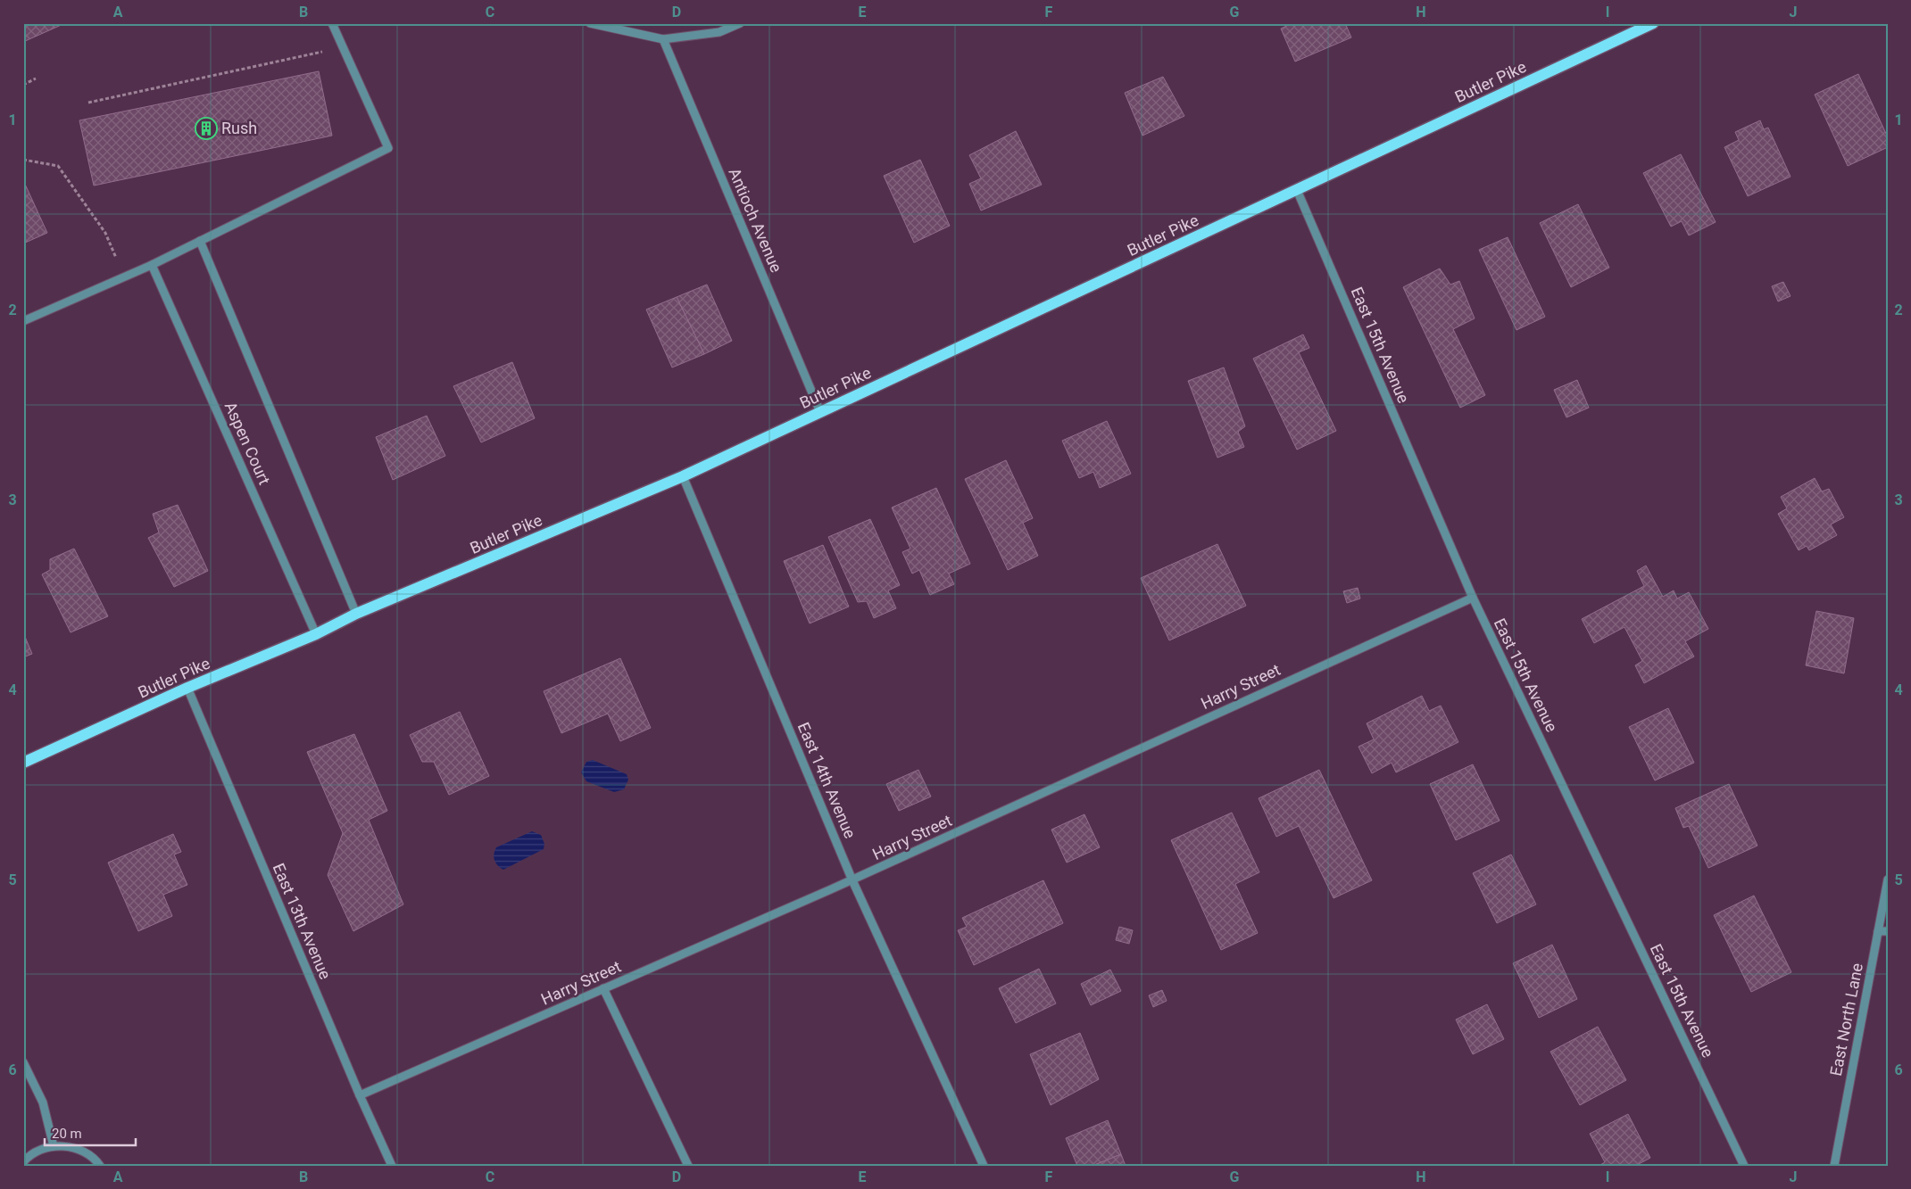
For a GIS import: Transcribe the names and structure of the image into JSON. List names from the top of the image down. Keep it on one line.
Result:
{"streets":{"main road":["Butler Pike"],"street":["Antioch Avenue","East 15th Avenue","Aspen Court","Harry Street","East 14th Avenue","East 13th Avenue","East North Lane"]},"crossings":[["Butler Pike","Antioch Avenue"],["Butler Pike","East 15th Avenue"],["Butler Pike","Aspen Court"],["Butler Pike","East 14th Avenue"],["Butler Pike","East 13th Avenue"],["East 15th Avenue","Harry Street"],["Harry Street","East 14th Avenue"],["Harry Street","East 13th Avenue"]],"places":{"building":["Rush"]},"scale_bar":"20 m","grid":{"columns":["A","B","C","D","E","F","G","H","I","J"],"rows":["1","2","3","4","5","6"]}}
